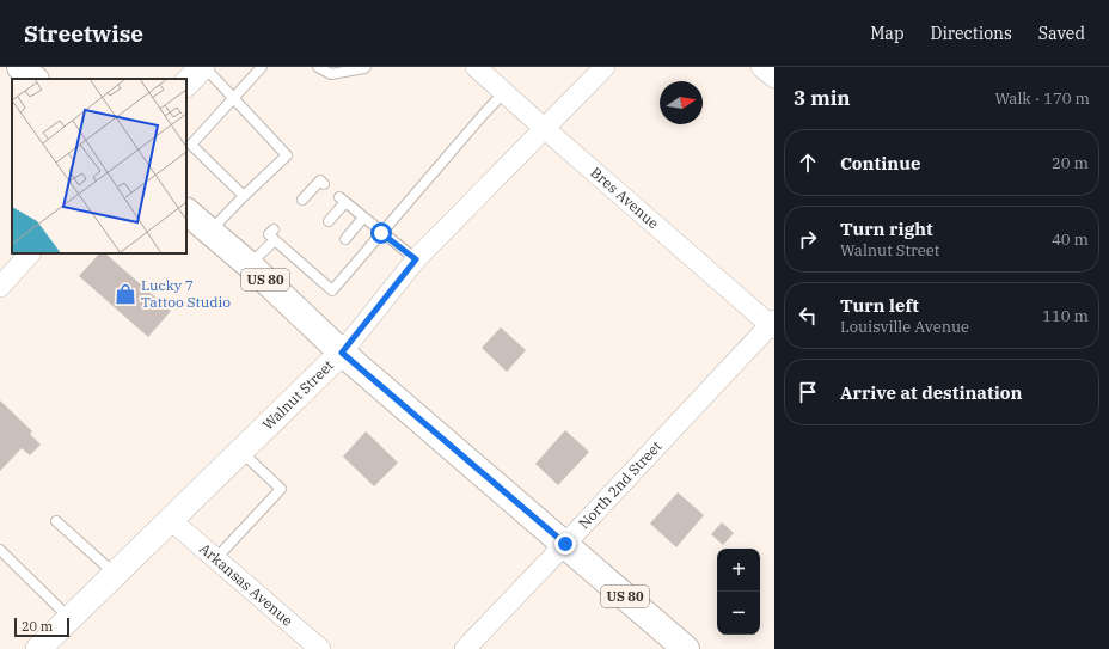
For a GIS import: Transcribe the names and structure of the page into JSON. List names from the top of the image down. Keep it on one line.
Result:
{"streets":{"main road":["US 80"],"street":["Bres Avenue","Walnut Street","North 2nd Street","Arkansas Avenue"]},"crossings":[["Bres Avenue","Walnut Street"],["Bres Avenue","North 2nd Street"],["US 80","Walnut Street"],["US 80","North 2nd Street"],["Walnut Street","Arkansas Avenue"]],"places":{"shop":["Lucky 7 Tattoo Studio"]},"scale_bar":"20 m","north":"right","page":{"header":"Streetwise","nav":["Map","Directions","Saved"],"heading":["3 min","Walk · 170 m"],"list":[["Continue","20 m"],["Turn right","Walnut Street","40 m"],["Turn left","Louisville Avenue","110 m"],"Arrive at destination"],"map_buttons":["+","−"],"scale":"20 m"}}
